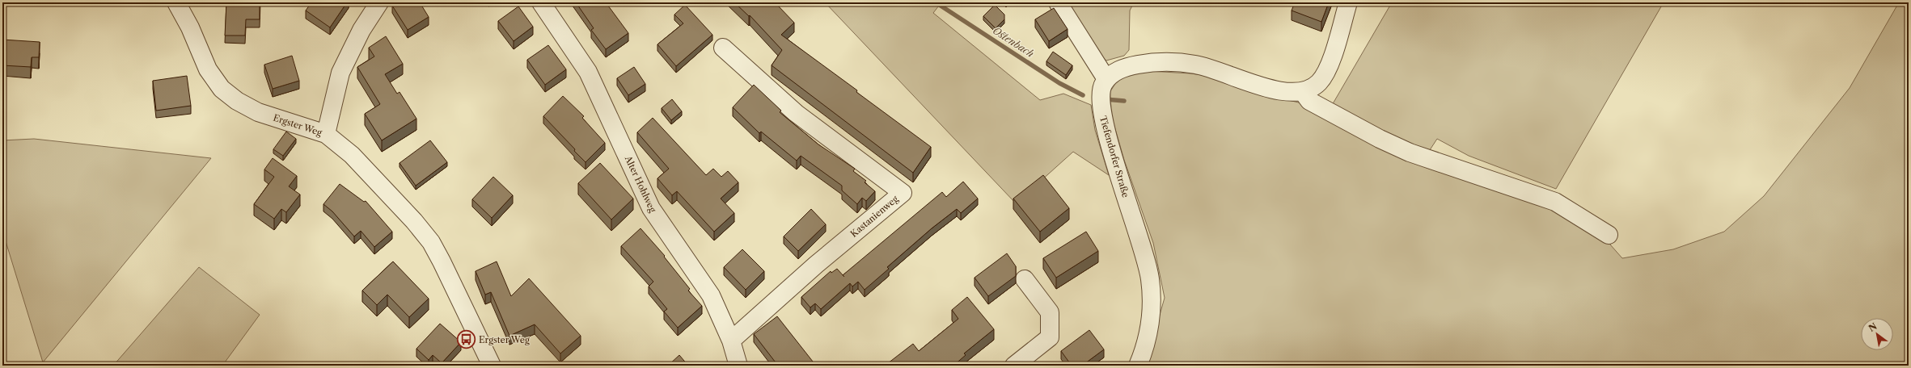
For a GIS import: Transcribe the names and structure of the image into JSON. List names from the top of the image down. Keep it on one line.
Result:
{"streets":{"street":["Ergster Weg","Tiefendorfer Straße","Alter Hohlweg","Kastanienweg"]},"crossings":[["Alter Hohlweg","Kastanienweg"]],"water":["Ostenbach"],"places":{"bus stop":["Ergster Weg"]},"north":"top left"}
